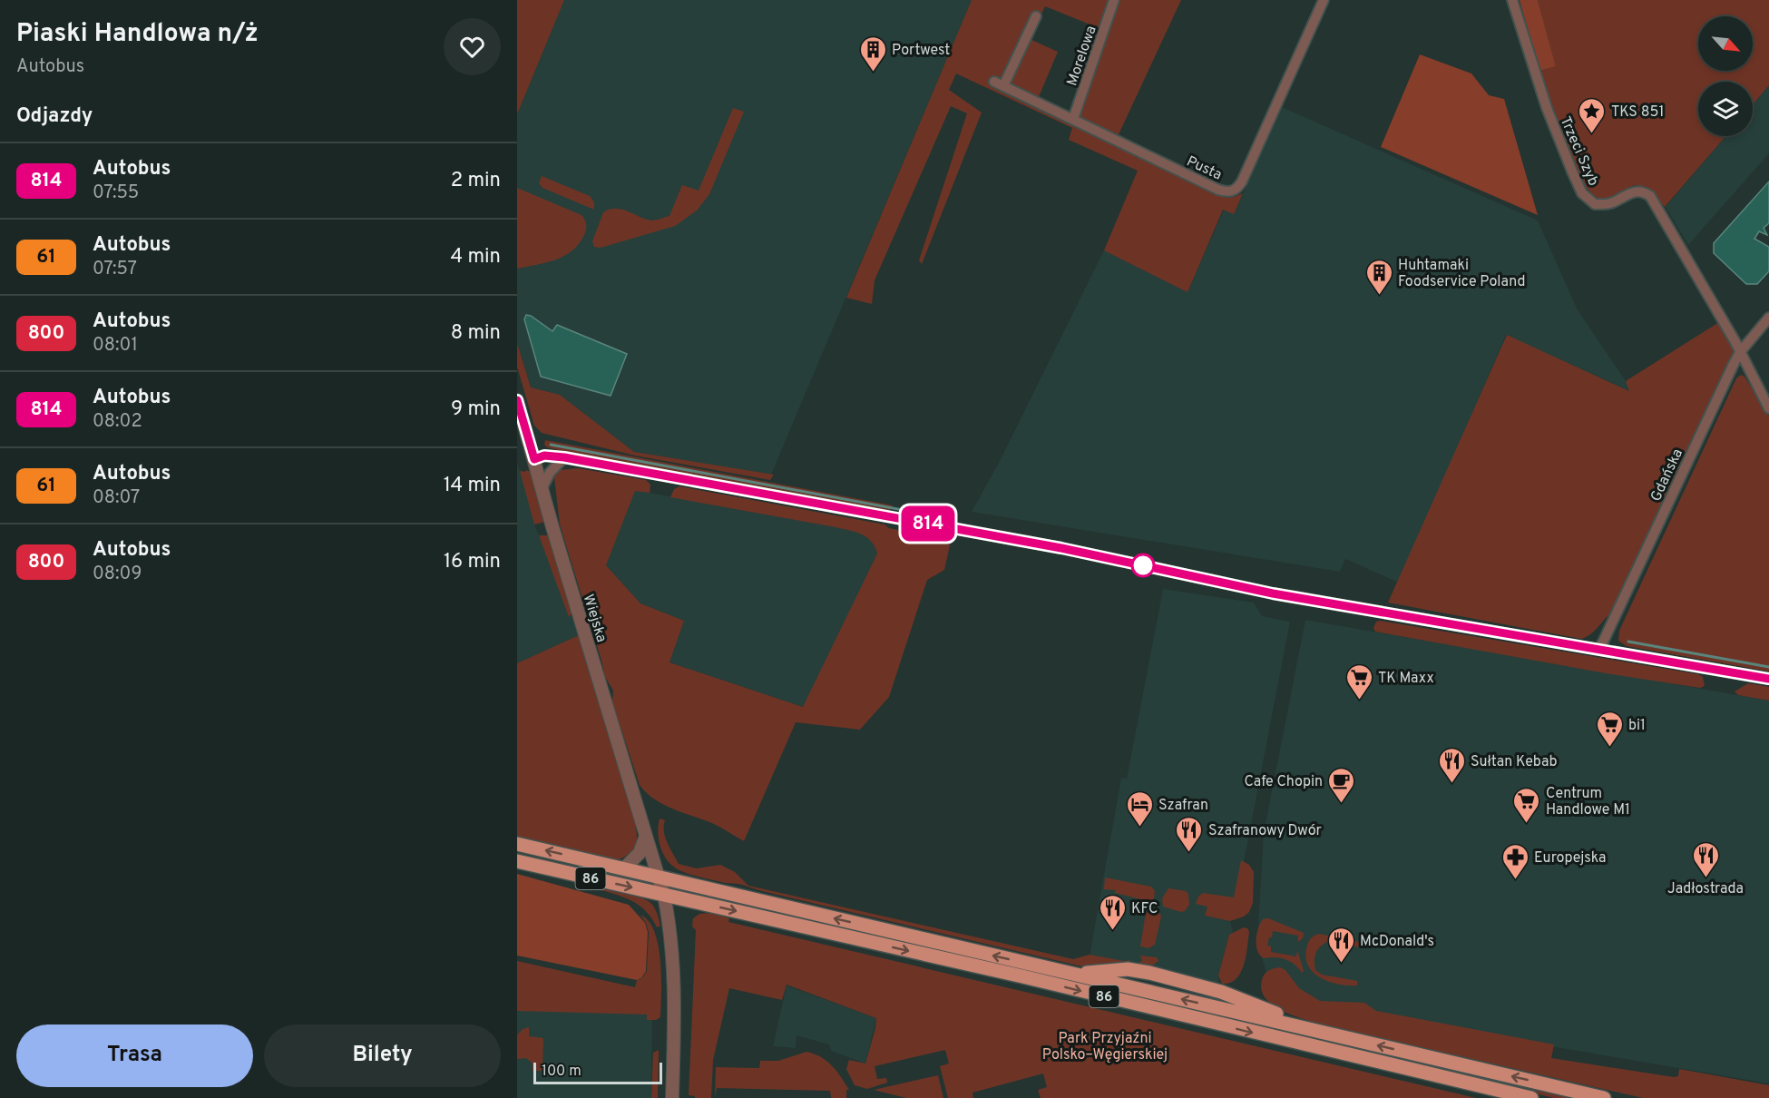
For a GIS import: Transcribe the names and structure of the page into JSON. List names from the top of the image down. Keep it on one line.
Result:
{"streets":{"main road":["86"],"street":["Morelowa","Trzeci Szyb","Pusta","Gdańska","Wiejska"]},"crossings":[["Morelowa","Pusta"],["Trzeci Szyb","Gdańska"],["Wiejska","86"]],"parks":["Park Przyjaźni Polsko–Węgierskiej"],"places":{"building":["Portwest","Huhtamaki Foodservice Poland"],"place":["TKS 851"],"supermarket":["TK Maxx","bi1","Centrum Handlowe M1"],"restaurant":["Sułtan Kebab","Szafranowy Dwór","Jadłostrada","KFC","McDonald's"],"cafe":["Cafe Chopin"],"hotel":["Szafran"],"pharmacy":["Europejska"]},"lines":["bus line 814"],"scale_bar":"100 m","north":"bottom right","page":{"heading":[["Piaski Handlowa n/ż","Autobus"],"Odjazdy"],"on_map":"814","list":[{"mark":"814","name":"Autobus","note":"07:55","value":"2 min"},{"mark":"61","name":"Autobus","note":"07:57","value":"4 min"},{"mark":"800","name":"Autobus","note":"08:01","value":"8 min"},{"mark":"814","name":"Autobus","note":"08:02","value":"9 min"},{"mark":"61","name":"Autobus","note":"08:07","value":"14 min"},{"mark":"800","name":"Autobus","note":"08:09","value":"16 min"}],"buttons":["Trasa","Bilety"],"scale":"100 m"}}
